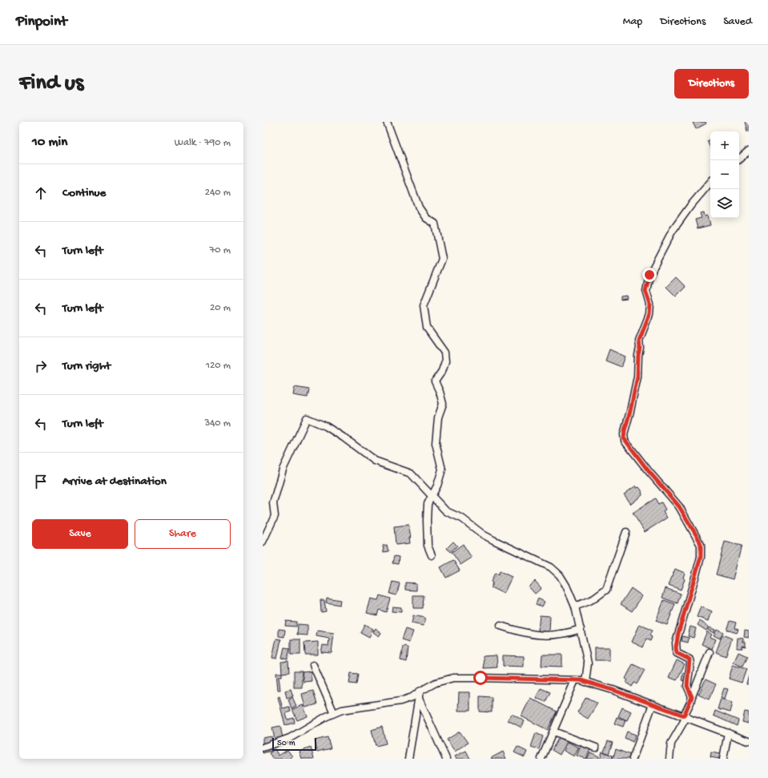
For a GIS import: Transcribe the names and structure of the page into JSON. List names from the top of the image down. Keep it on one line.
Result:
{"scale_bar":"50 m","page":{"header":"Pinpoint","nav":["Map","Directions","Saved"],"buttons":["Directions",["Save","Share"]],"title":"Find us","heading":["10 min","Walk · 790 m"],"map_buttons":["+","−"],"list":[["Continue","240 m"],["Turn left","70 m"],["Turn left","20 m"],["Turn right","120 m"],["Turn left","340 m"],"Arrive at destination"],"scale":"50 m"}}
